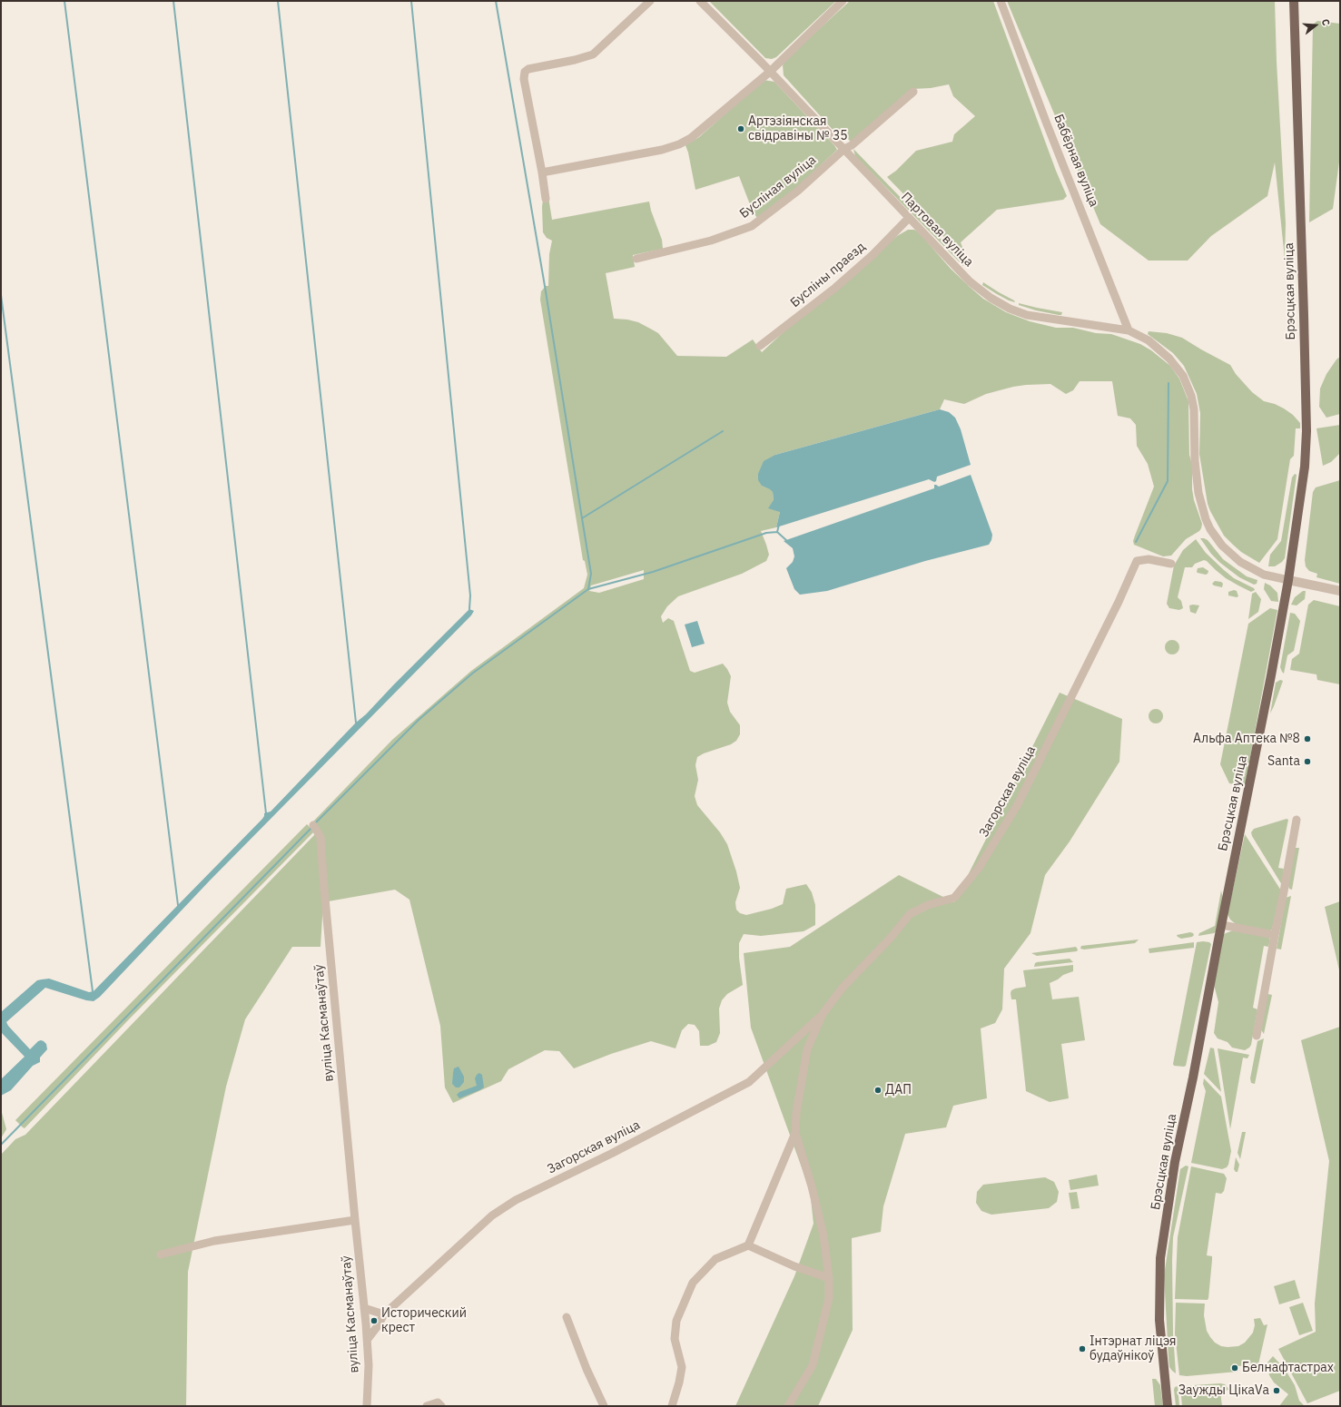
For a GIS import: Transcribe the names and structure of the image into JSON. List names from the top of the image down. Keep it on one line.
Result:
{"streets":{"main road":["Брэсцкая вуліца"],"street":["Бабёрная вуліца","Бусліная вуліца","Партовая вуліца","Бусліны праезд","Загорская вуліца","вуліца Касманаўтаў"]},"crossings":[["Бабёрная вуліца","Партовая вуліца"],["Бусліная вуліца","Партовая вуліца"],["Партовая вуліца","Бусліны праезд"],["Загорская вуліца","вуліца Касманаўтаў"]],"places":["Артэзіянская свідравіны № 35","Альфа Аптека №8","Santa","ДАП","Исторический крест","Інтэрнат ліцэя будаўнікоў","Белнафтастрах","Заужды ЦікаVа"],"north":"right"}
